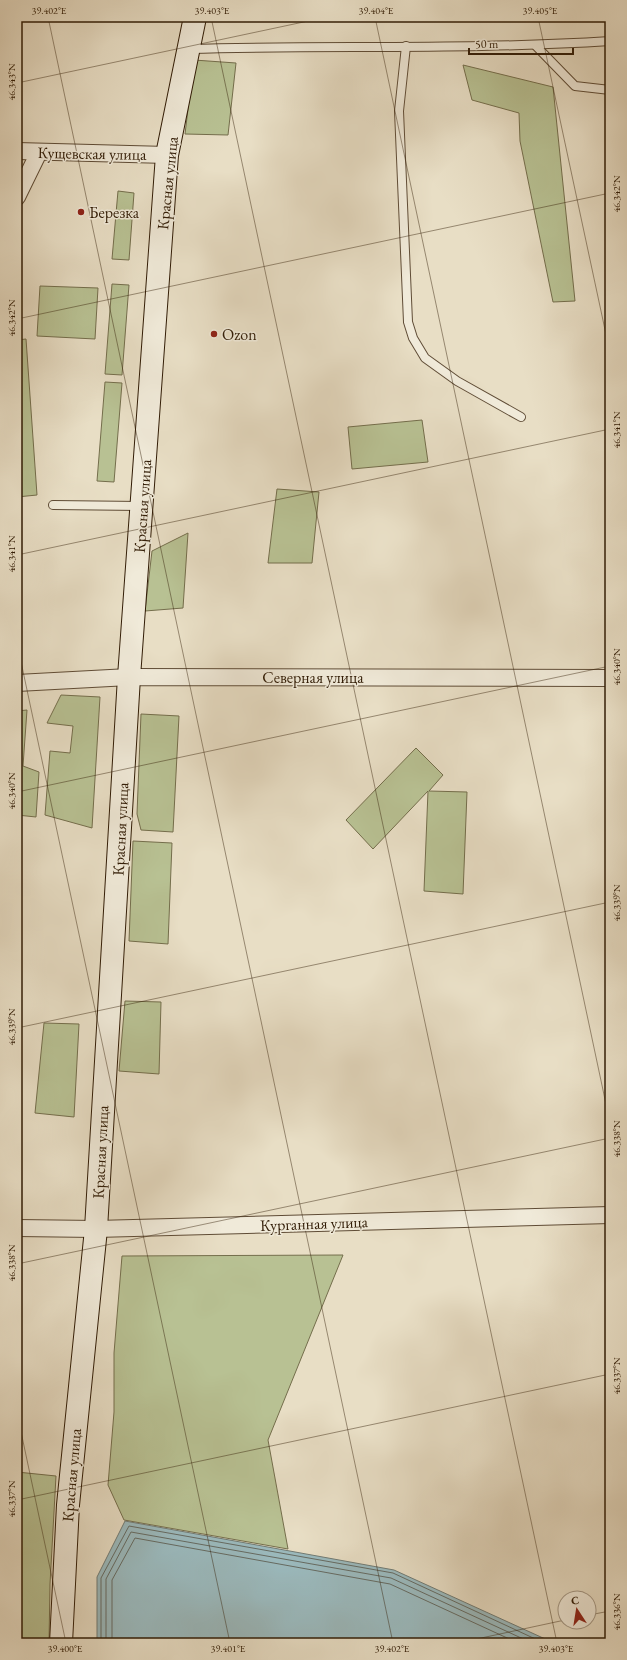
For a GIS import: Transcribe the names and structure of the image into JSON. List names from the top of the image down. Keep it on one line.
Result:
{"streets":{"street":["Кущевская улица","Красная улица","Северная улица","Курганная улица"]},"crossings":[["Кущевская улица","Красная улица"],["Красная улица","Северная улица"],["Красная улица","Курганная улица"]],"places":["Березка","Ozon"],"scale_bar":"50 m","north":"top","coordinates":["39.402°E","39.403°E","39.404°E","39.405°E","46.343°N","46.342°N","46.341°N","46.340°N","46.339°N","46.338°N","46.337°N","46.336°N","39.400°E","39.401°E"]}
